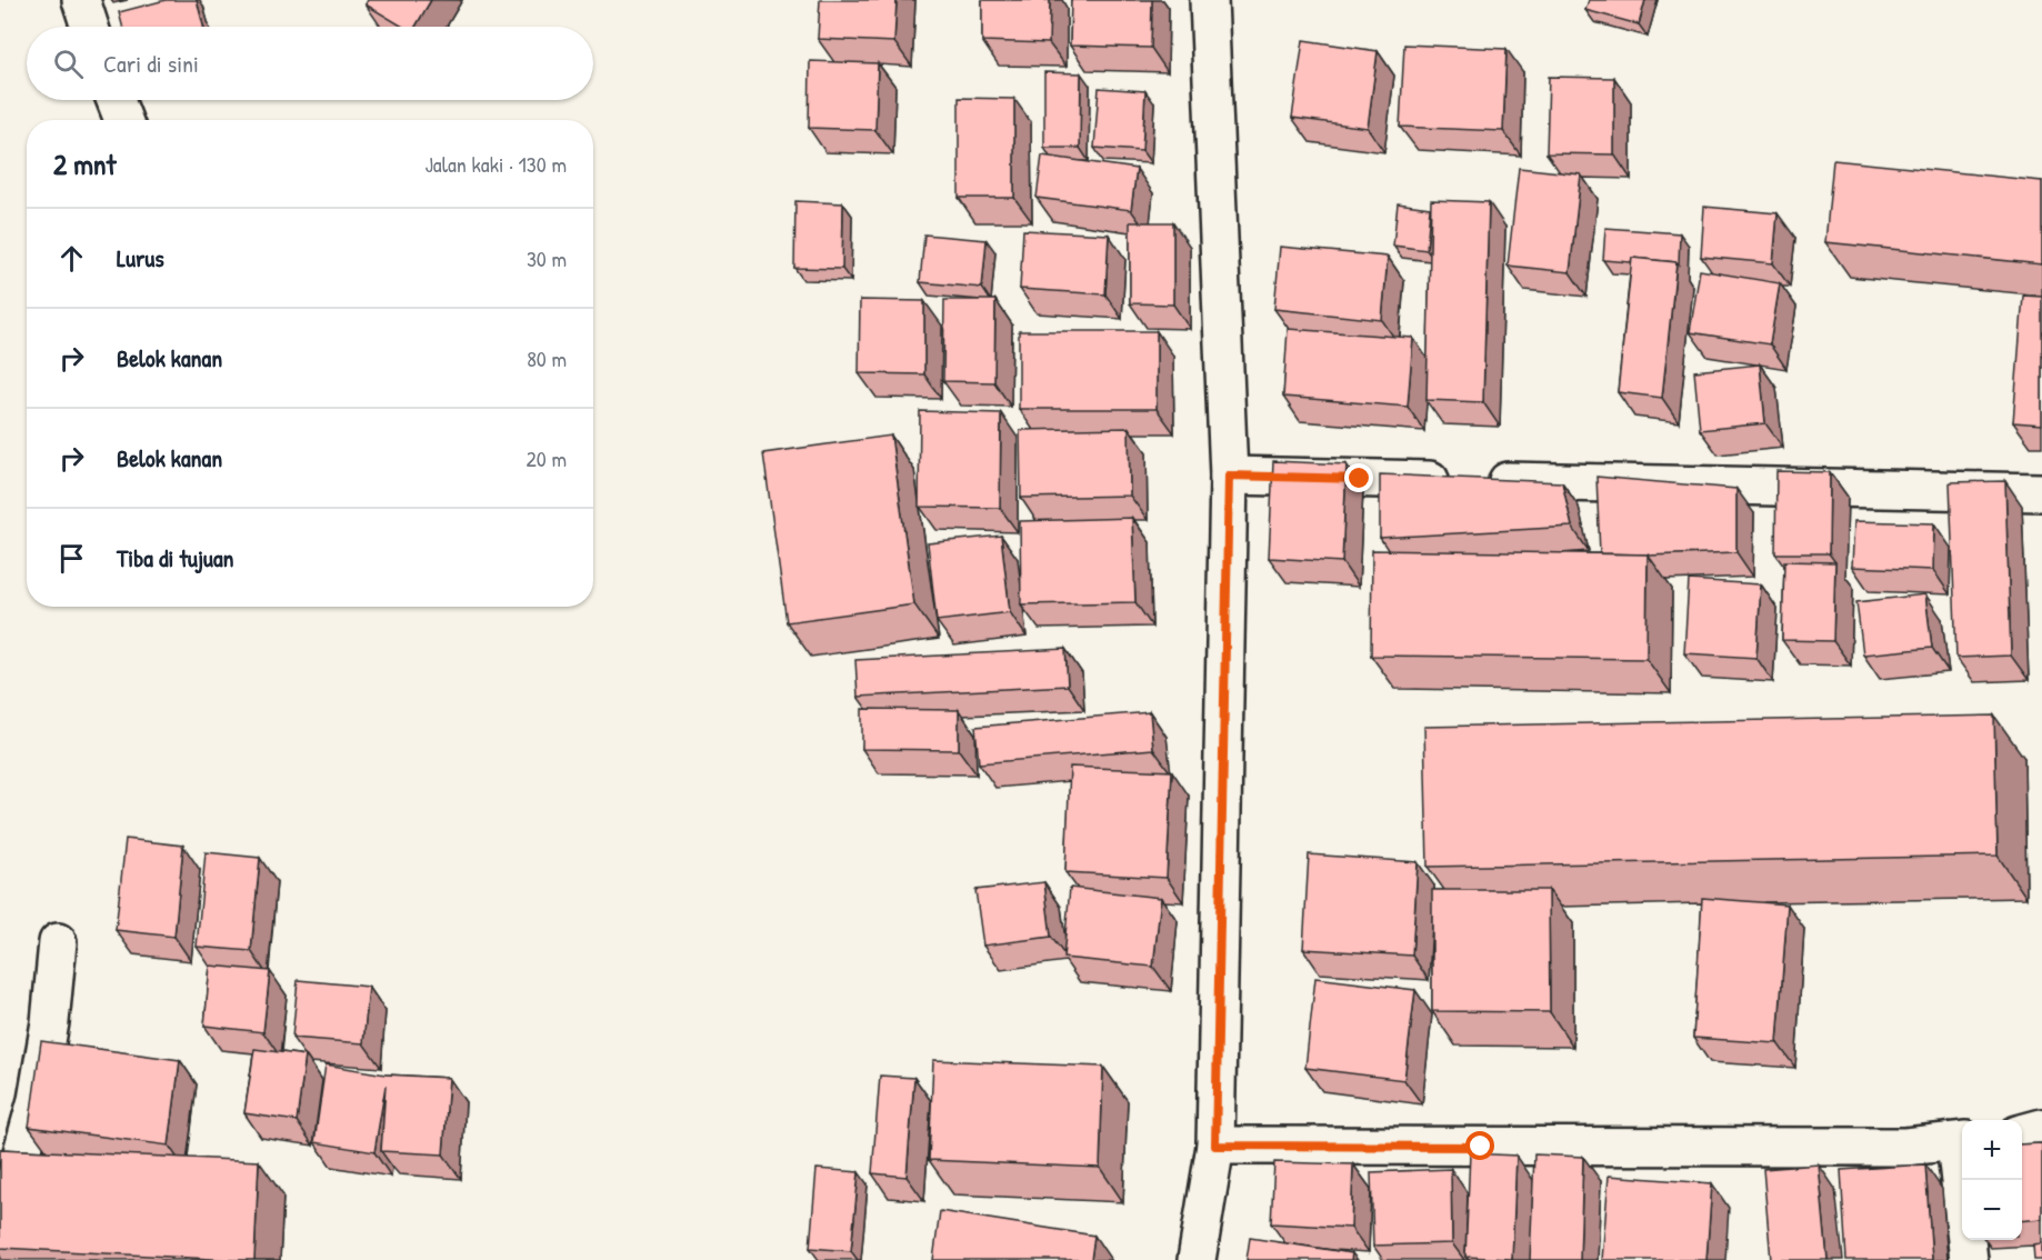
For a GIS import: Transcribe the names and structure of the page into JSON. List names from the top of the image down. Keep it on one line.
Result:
{"page":{"search":"Cari di sini","heading":["2 mnt","Jalan kaki · 130 m"],"list":[["Lurus","30 m"],["Belok kanan","80 m"],["Belok kanan","20 m"],"Tiba di tujuan"],"map_buttons":["+","−"]}}
